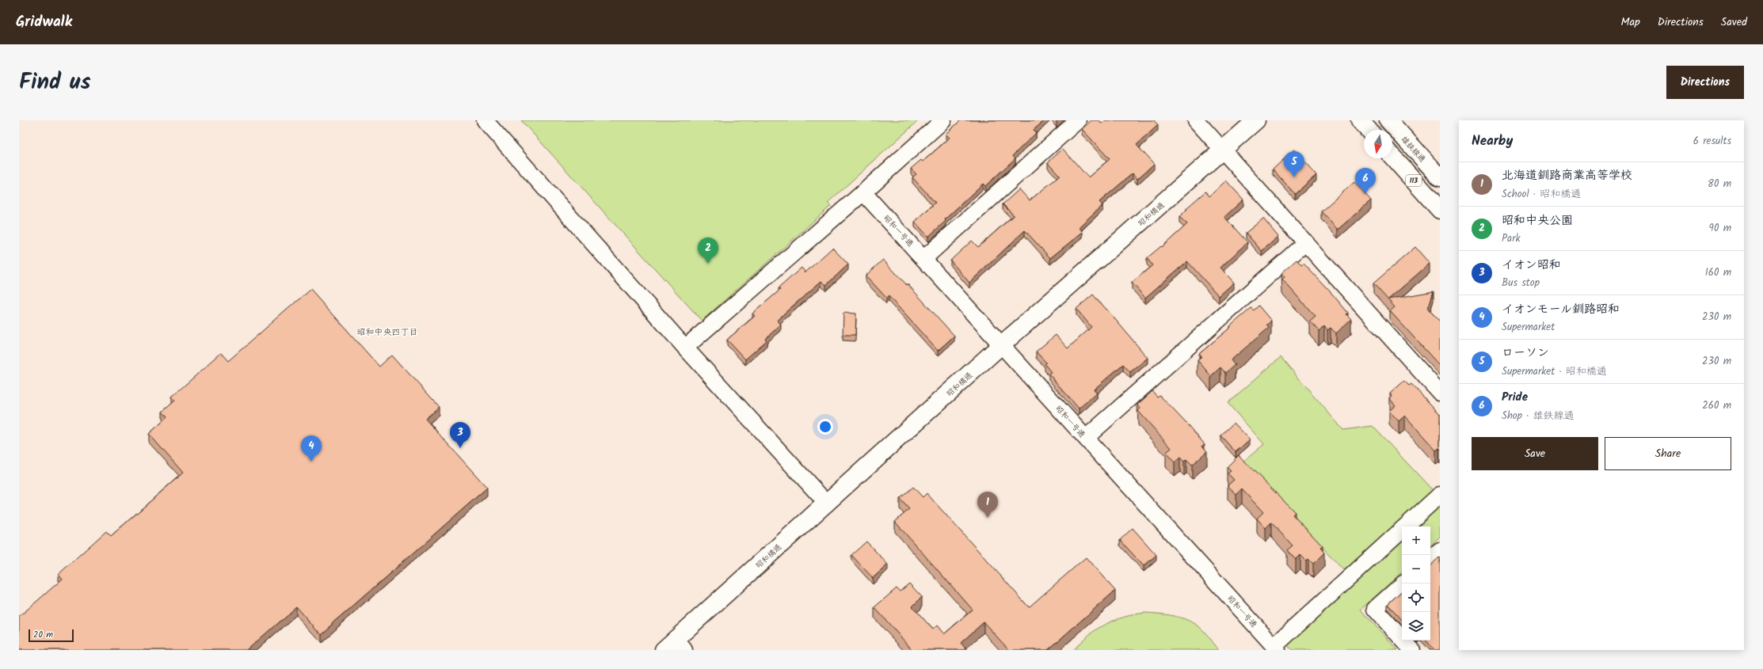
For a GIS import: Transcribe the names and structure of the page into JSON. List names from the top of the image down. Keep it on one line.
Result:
{"streets":{"street":["雄鉄線通","113","昭和橋通","昭和一号通"]},"crossings":[["昭和橋通","昭和一号通"]],"districts":["昭和中央四丁目"],"scale_bar":"20 m","north":"bottom","page":{"header":"Gridwalk","nav":["Map","Directions","Saved"],"title":"Find us","buttons":["Directions",["Save","Share"]],"heading":["Nearby","6 results"],"pins":["5","6","2","3","4","1"],"list":[{"mark":"1","name":"北海道釧路商業高等学校","note":"School · 昭和橋通","value":"80 m"},{"mark":"2","name":"昭和中央公園","note":"Park","value":"90 m"},{"mark":"3","name":"イオン昭和","note":"Bus stop","value":"160 m"},{"mark":"4","name":"イオンモール釧路昭和","note":"Supermarket","value":"230 m"},{"mark":"5","name":"ローソン","note":"Supermarket · 昭和橋通","value":"230 m"},{"mark":"6","name":"Pride","note":"Shop · 雄鉄線通","value":"260 m"}],"map_buttons":["+","−"],"scale":"20 m"}}
